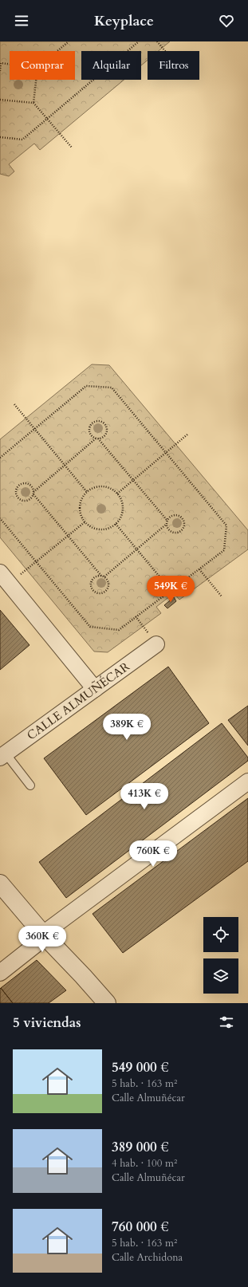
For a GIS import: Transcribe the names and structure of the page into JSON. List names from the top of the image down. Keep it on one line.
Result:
{"streets":{"street":["CALLE ALMUÑÉCAR"]},"page":{"header":"Keyplace","chip":["Comprar","Alquilar","Filtros"],"price":["549K €","389K €","413K €","760K €","360K €"],"heading":"5 viviendas","list":[{"name":"549 000 €","note":"5 hab. · 163 m² · Calle Almuñécar"},{"name":"389 000 €","note":"4 hab. · 100 m² · Calle Almuñécar"},{"name":"760 000 €","note":"5 hab. · 163 m² · Calle Archidona"}]}}
